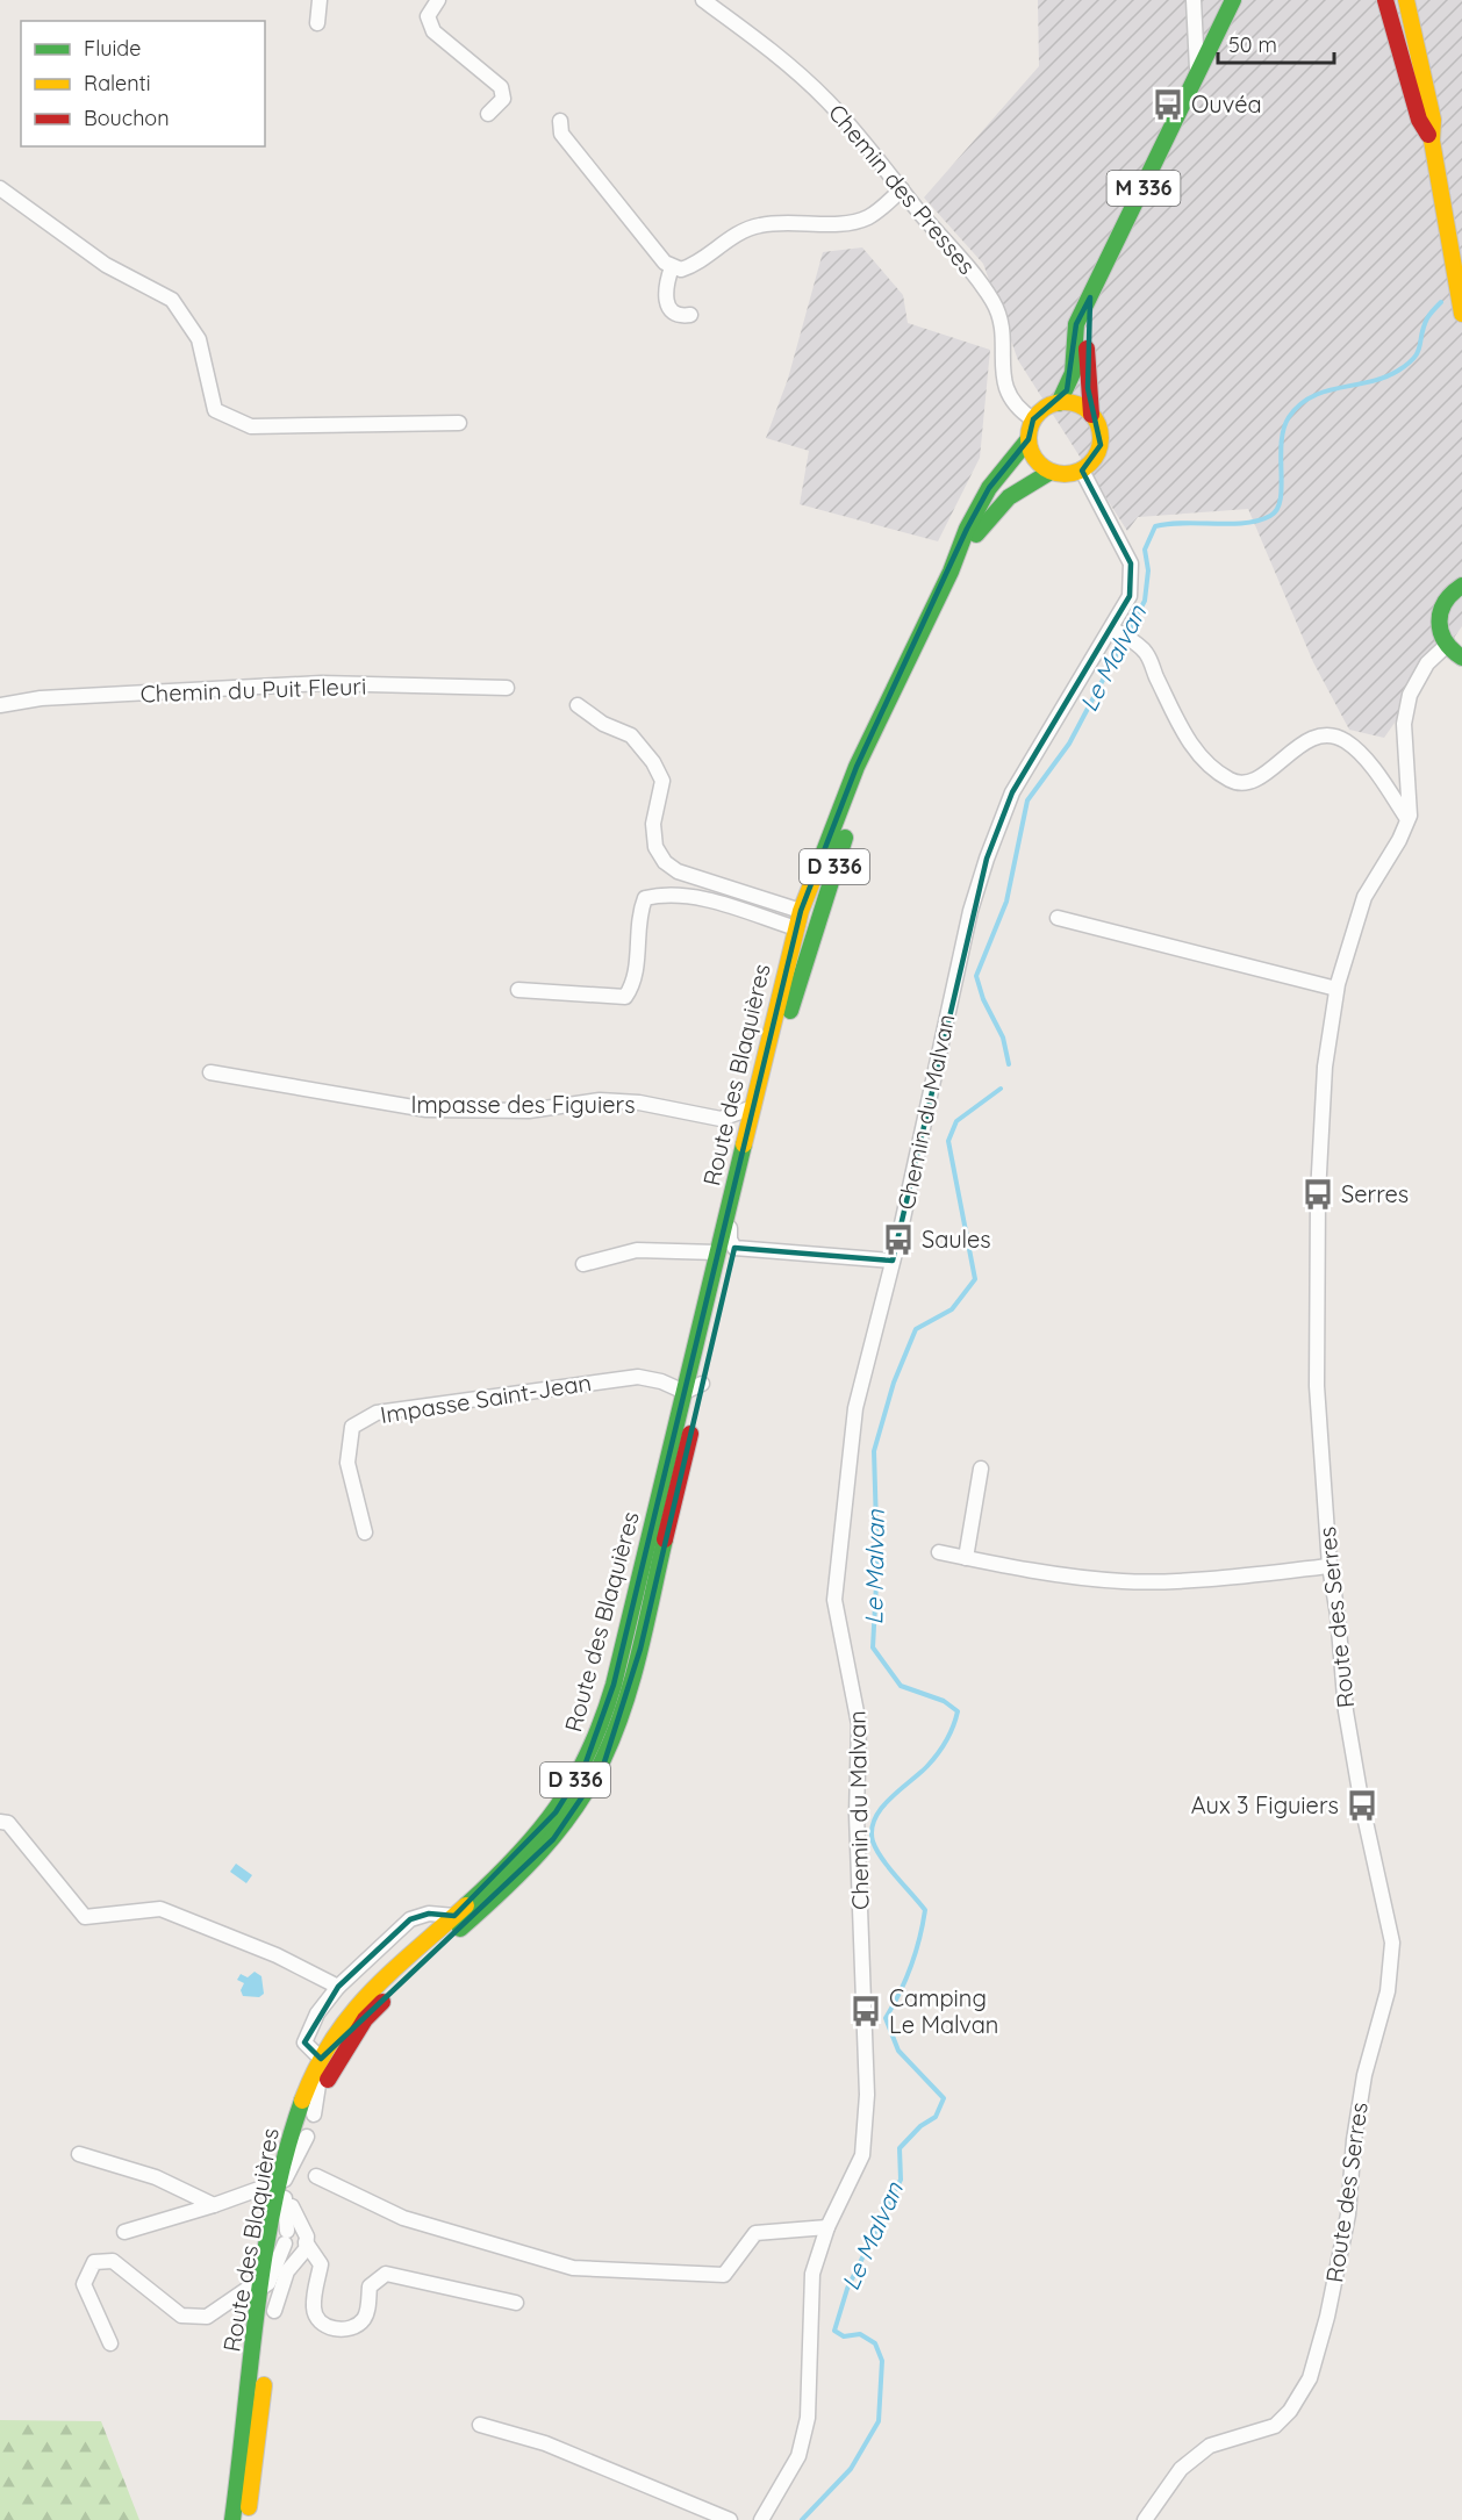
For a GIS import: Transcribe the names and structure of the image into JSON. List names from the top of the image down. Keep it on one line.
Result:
{"streets":{"main road":["M 336","D 336","Route des Blaquières"],"street":["Chemin des Presses","Chemin du Puit Fleuri","Impasse des Figuiers","Chemin du Malvan","Impasse Saint-Jean","Route des Serres"]},"crossings":[["M 336","Chemin des Presses"],["M 336","Chemin du Malvan"],["Chemin des Presses","Chemin du Malvan"],["Route des Blaquières","Impasse des Figuiers"],["Route des Blaquières","Impasse Saint-Jean"]],"water":["Le Malvan"],"places":{"bus stop":["Ouvéa","Serres","Saules","Aux 3 Figuiers","Camping Le Malvan"]},"legend":["Fluide","Ralenti","Bouchon"],"scale_bar":"50 m"}
